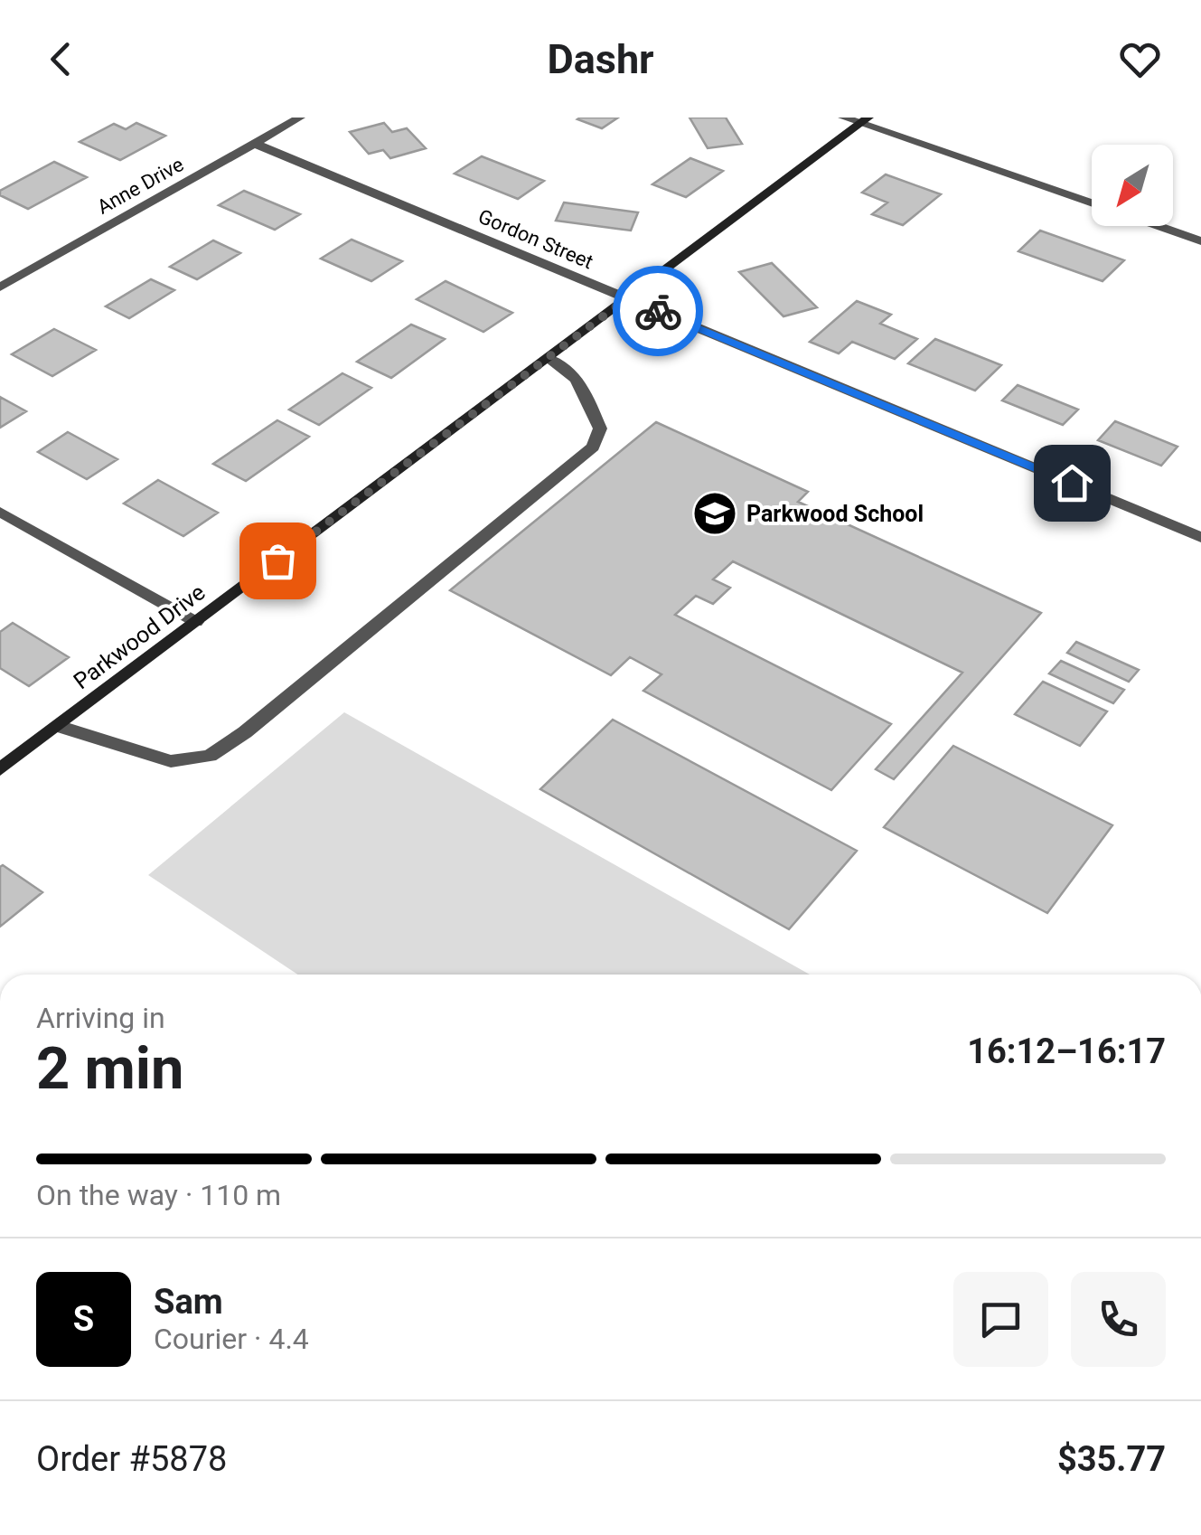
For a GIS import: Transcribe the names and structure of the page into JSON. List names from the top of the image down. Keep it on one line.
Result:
{"streets":{"street":["Anne Drive","Gordon Street","Parkwood Drive"]},"crossings":[["Anne Drive","Gordon Street"],["Gordon Street","Parkwood Drive"]],"places":{"school or university":["Parkwood School"]},"north":"bottom left","page":{"header":"Dashr","heading":["2 min","Arriving in","16:12–16:17"],"panel":["Sam","Courier · 4.4","Order #5878","$35.77"],"bar":"On the way · 110 m","round":"S"}}
